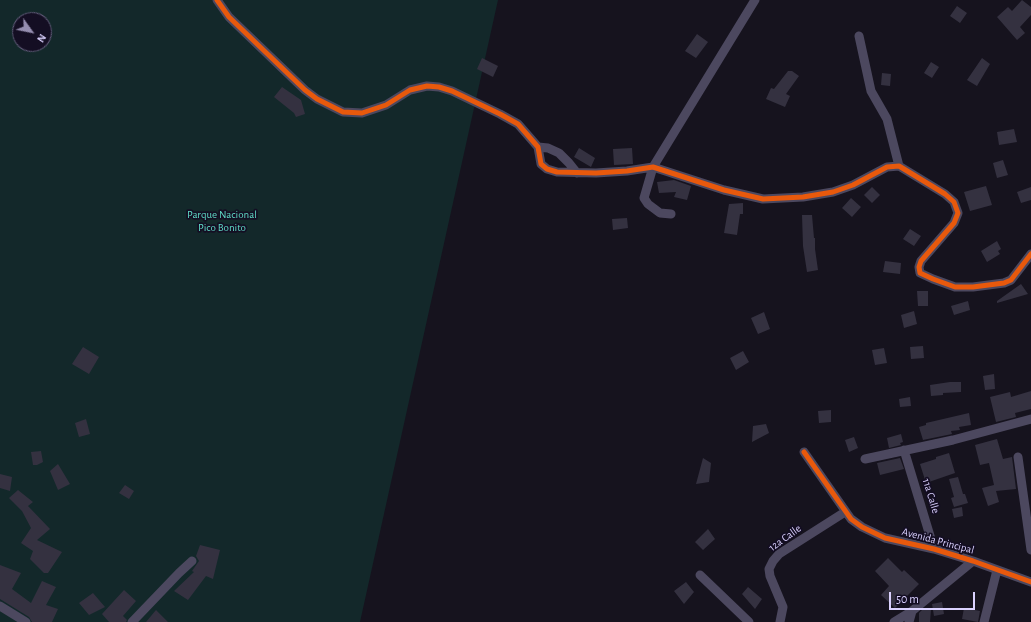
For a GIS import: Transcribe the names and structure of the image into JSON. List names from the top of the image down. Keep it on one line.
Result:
{"streets":{"street":["11a Calle","12a Calle","Avenida Principal"]},"crossings":[["11a Calle","Avenida Principal"],["12a Calle","Avenida Principal"]],"parks":["Parque Nacional Pico Bonito"],"scale_bar":"50 m","north":"bottom right"}
